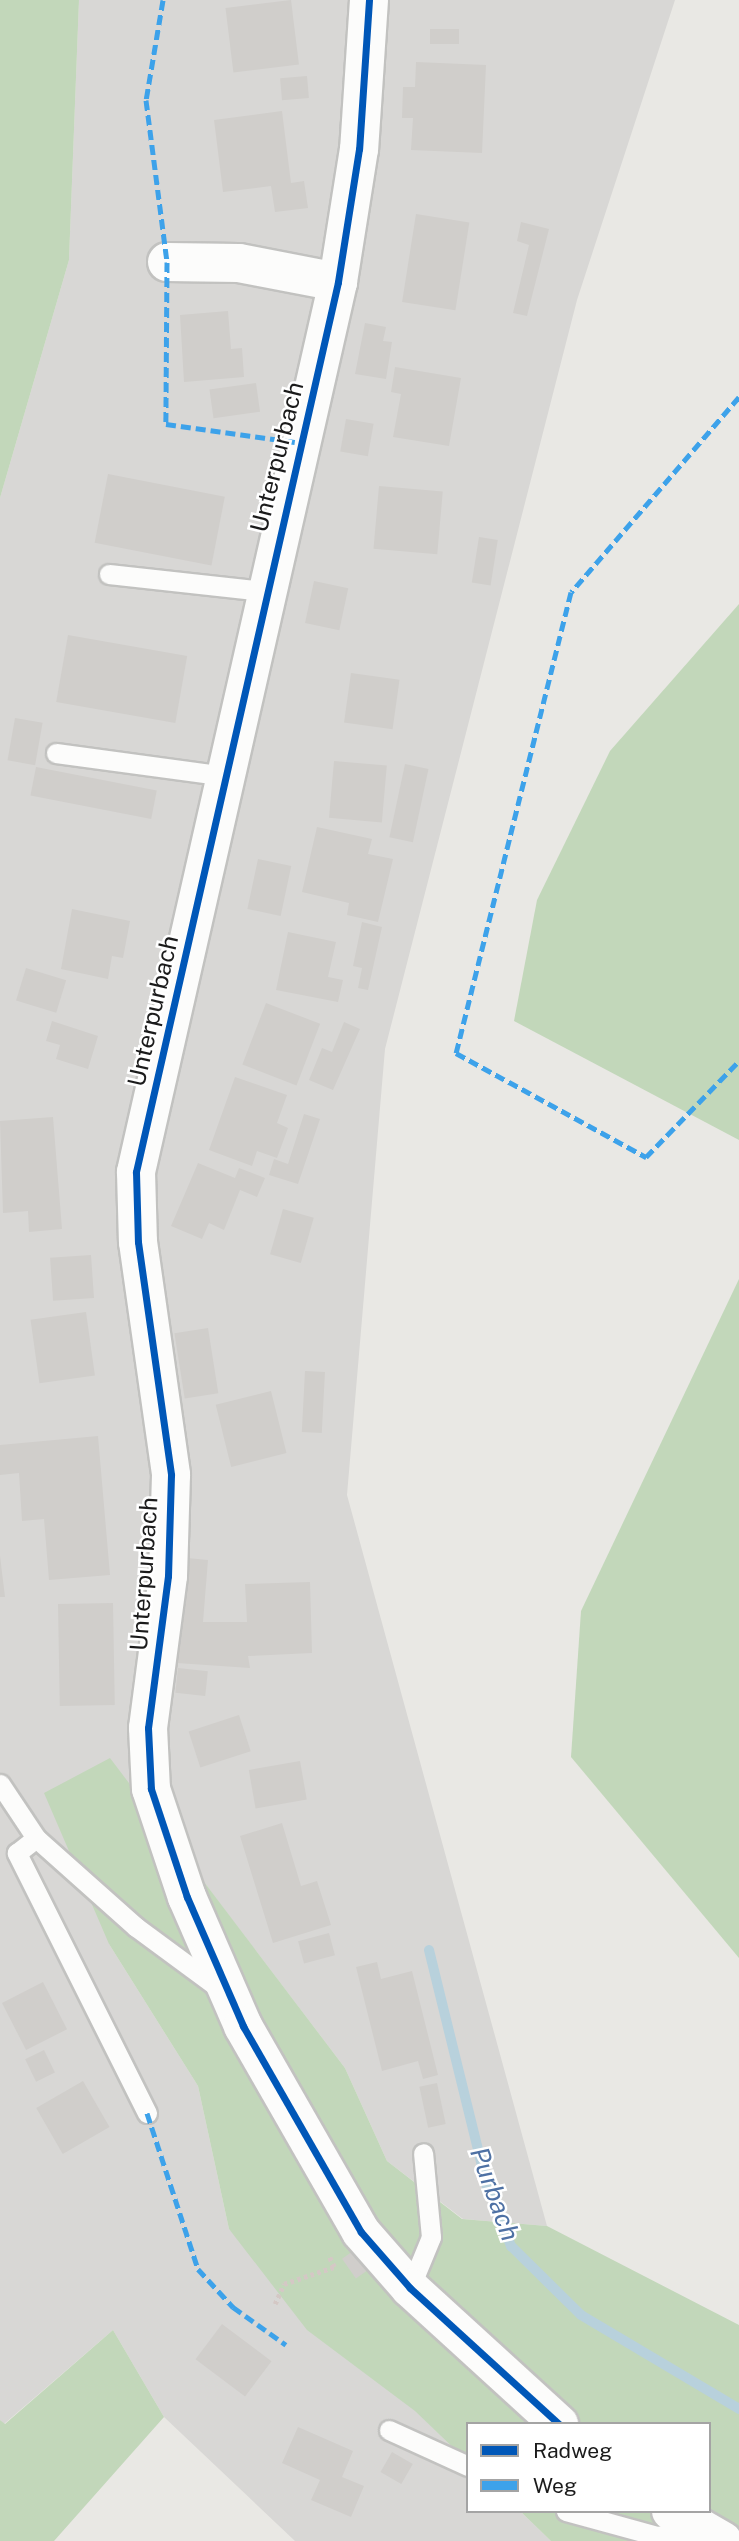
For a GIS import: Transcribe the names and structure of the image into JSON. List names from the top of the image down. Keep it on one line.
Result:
{"streets":{"street":["Unterpurbach"]},"water":["Purbach"],"legend":["Radweg","Weg"]}
